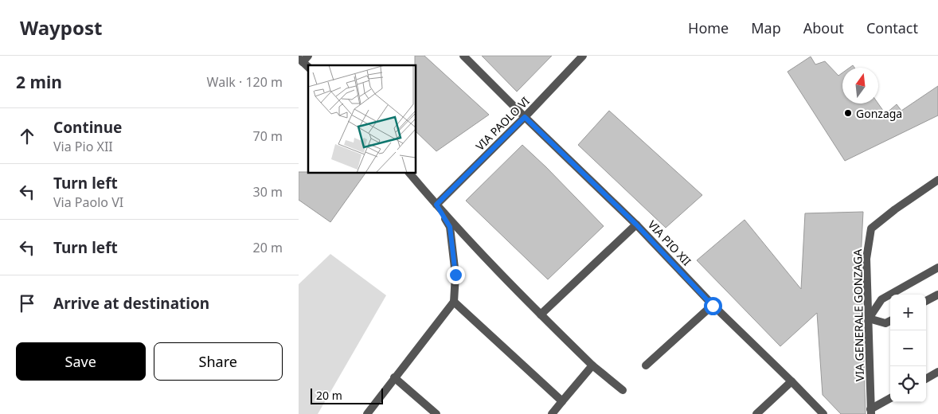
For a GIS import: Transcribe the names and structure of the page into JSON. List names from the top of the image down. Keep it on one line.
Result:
{"streets":{"street":["VIA PAOLO VI","VIA PIO XII","VIA GENERALE GONZAGA"]},"crossings":[["VIA PAOLO VI","VIA PIO XII"]],"places":["Gonzaga"],"scale_bar":"20 m","north":"top","page":{"header":"Waypost","nav":["Home","Map","About","Contact"],"heading":["2 min","Walk · 120 m"],"list":[["Continue","Via Pio XII","70 m"],["Turn left","Via Paolo VI","30 m"],["Turn left","20 m"],"Arrive at destination"],"map_buttons":["+","−"],"buttons":["Save","Share"],"scale":"20 m"}}
